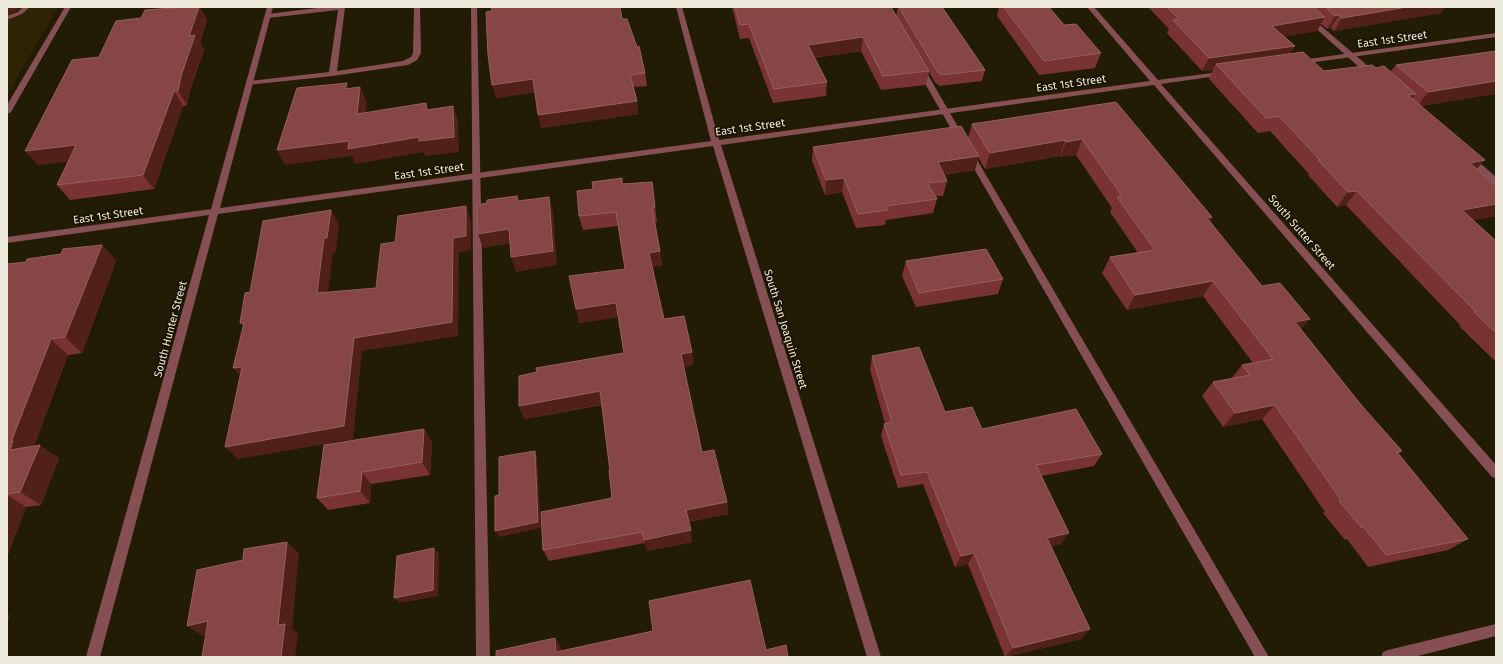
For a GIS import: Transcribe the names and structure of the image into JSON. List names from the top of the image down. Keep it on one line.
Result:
{"streets":{"street":["East 1st Street","South Sutter Street","South Hunter Street","South San Joaquin Street"]},"crossings":[["East 1st Street","South Sutter Street"],["East 1st Street","South Hunter Street"],["East 1st Street","South San Joaquin Street"]]}
